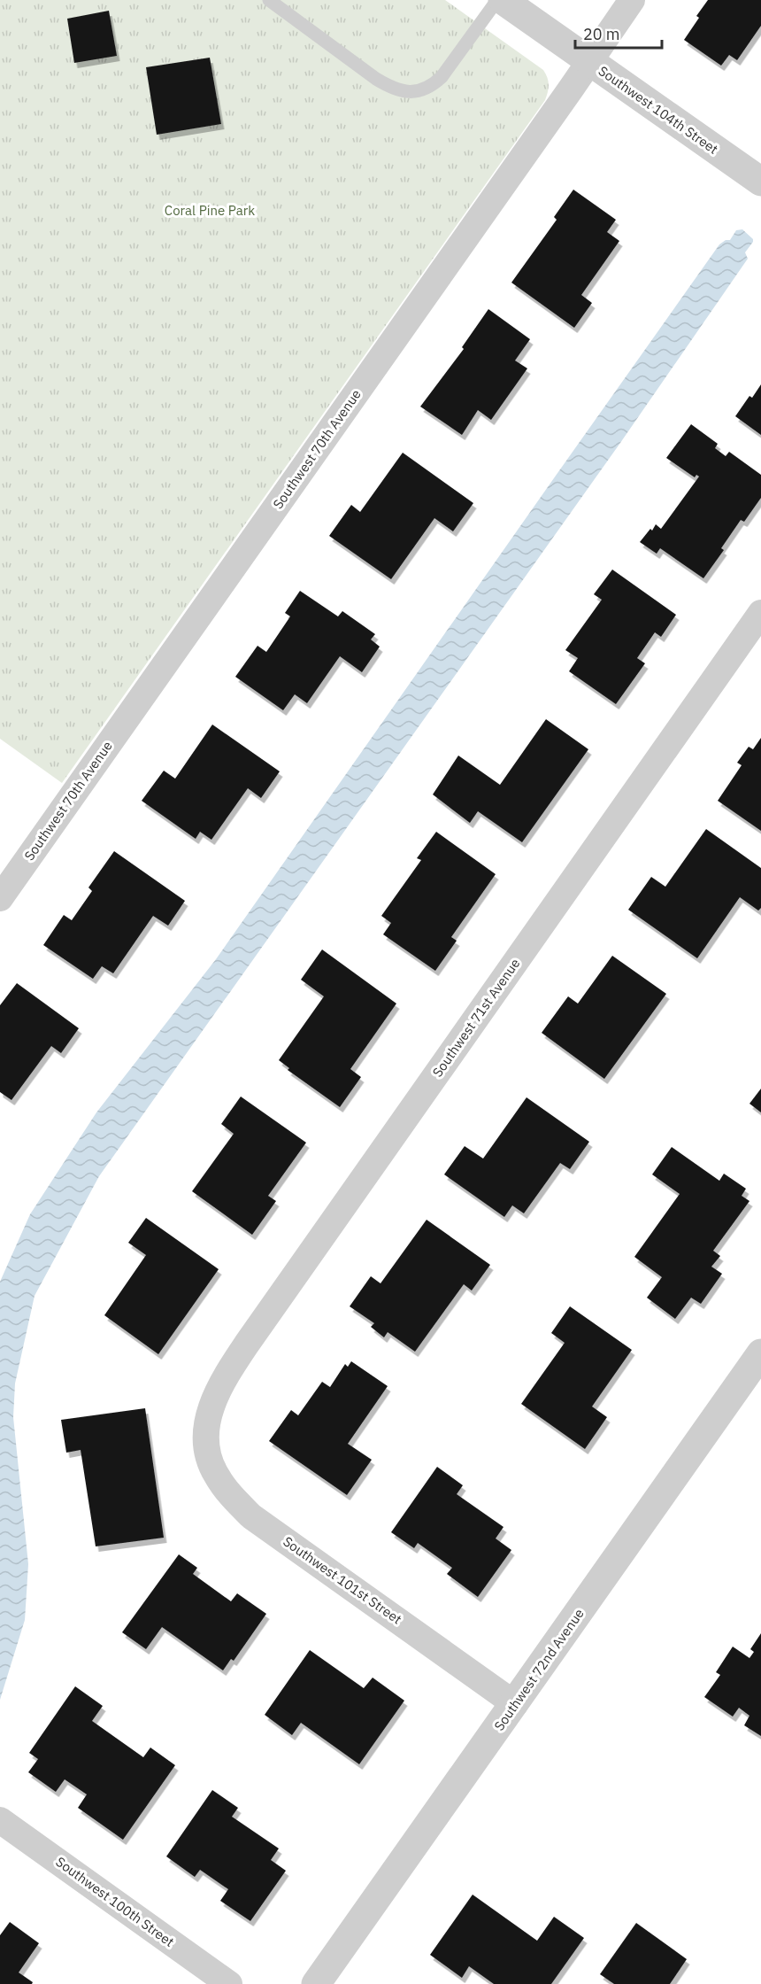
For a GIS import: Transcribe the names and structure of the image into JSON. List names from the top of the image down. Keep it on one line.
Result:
{"streets":{"street":["Southwest 104th Street","Southwest 70th Avenue","Southwest 71st Avenue","Southwest 101st Street","Southwest 72nd Avenue","Southwest 100th Street"]},"crossings":[["Southwest 104th Street","Southwest 70th Avenue"],["Southwest 71st Avenue","Southwest 101st Street"],["Southwest 101st Street","Southwest 72nd Avenue"]],"parks":["Coral Pine Park"],"scale_bar":"20 m"}
